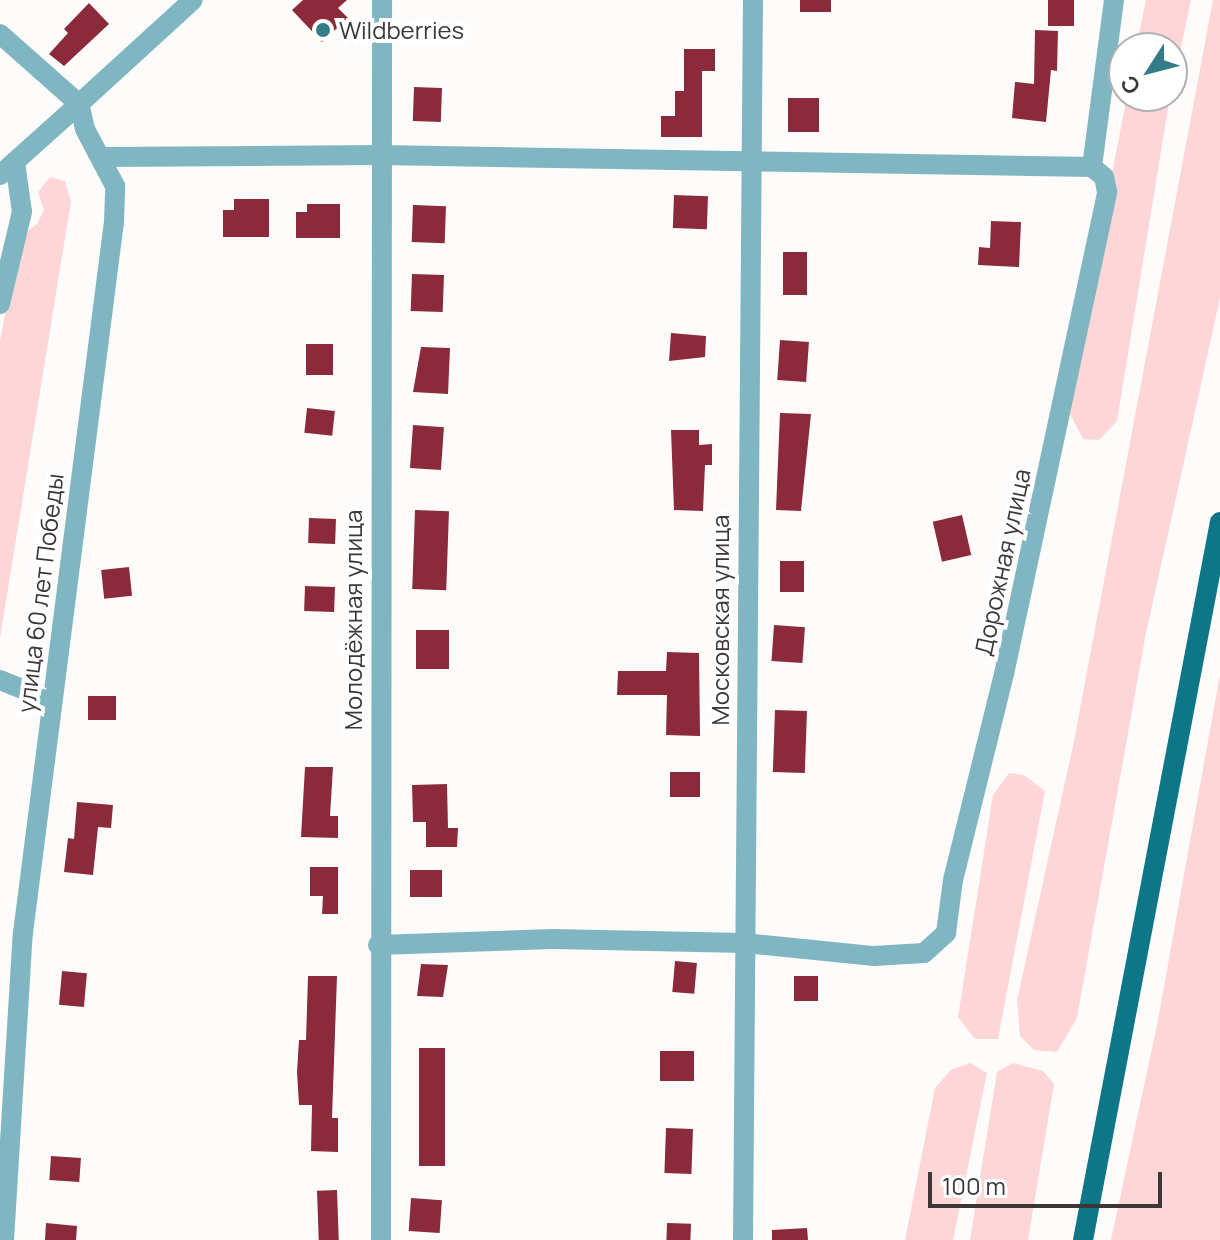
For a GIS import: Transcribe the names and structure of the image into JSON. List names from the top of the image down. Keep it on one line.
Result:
{"streets":{"street":["Дорожная улица","улица 60 лет Победы","Молодёжная улица","Московская улица"]},"crossings":[["Дорожная улица","Молодёжная улица"],["Дорожная улица","Московская улица"]],"places":["Wildberries"],"scale_bar":"100 m","north":"bottom left"}
